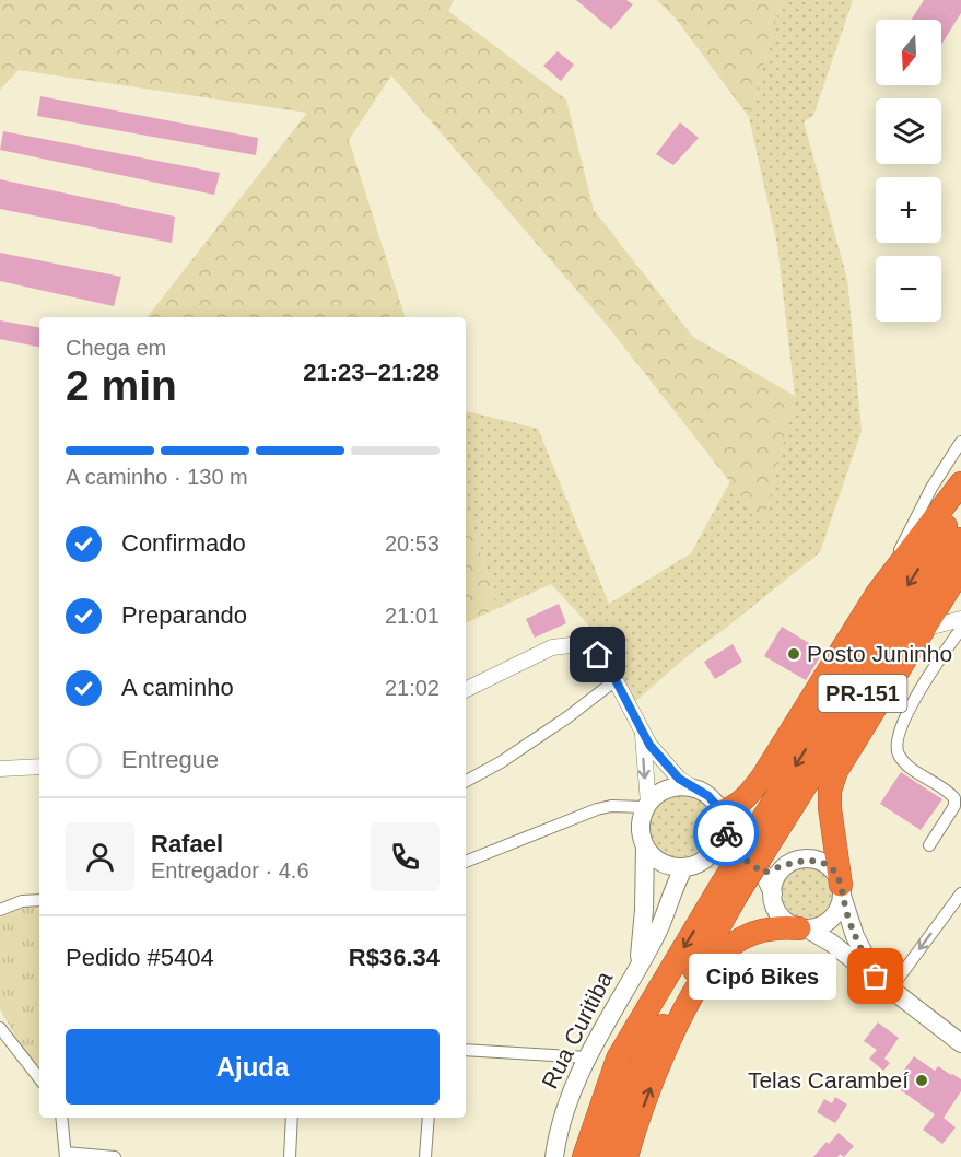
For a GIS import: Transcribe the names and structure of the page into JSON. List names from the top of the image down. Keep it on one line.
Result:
{"streets":{"highway":["PR-151"],"main road":["Rua Curitiba"]},"places":["Posto Juninho","Cipó Bikes","Telas Carambeí"],"north":"bottom","page":{"map_buttons":["+","−"],"heading":["2 min","Chega em","21:23–21:28"],"panel":["Rafael","Entregador · 4.6","Pedido #5404","R$36.34"],"bar":"A caminho · 130 m","list":[["Confirmado","20:53"],["Preparando","21:01"],["A caminho","21:02"],"Entregue"],"bubble":"Cipó Bikes","buttons":"Ajuda"}}
